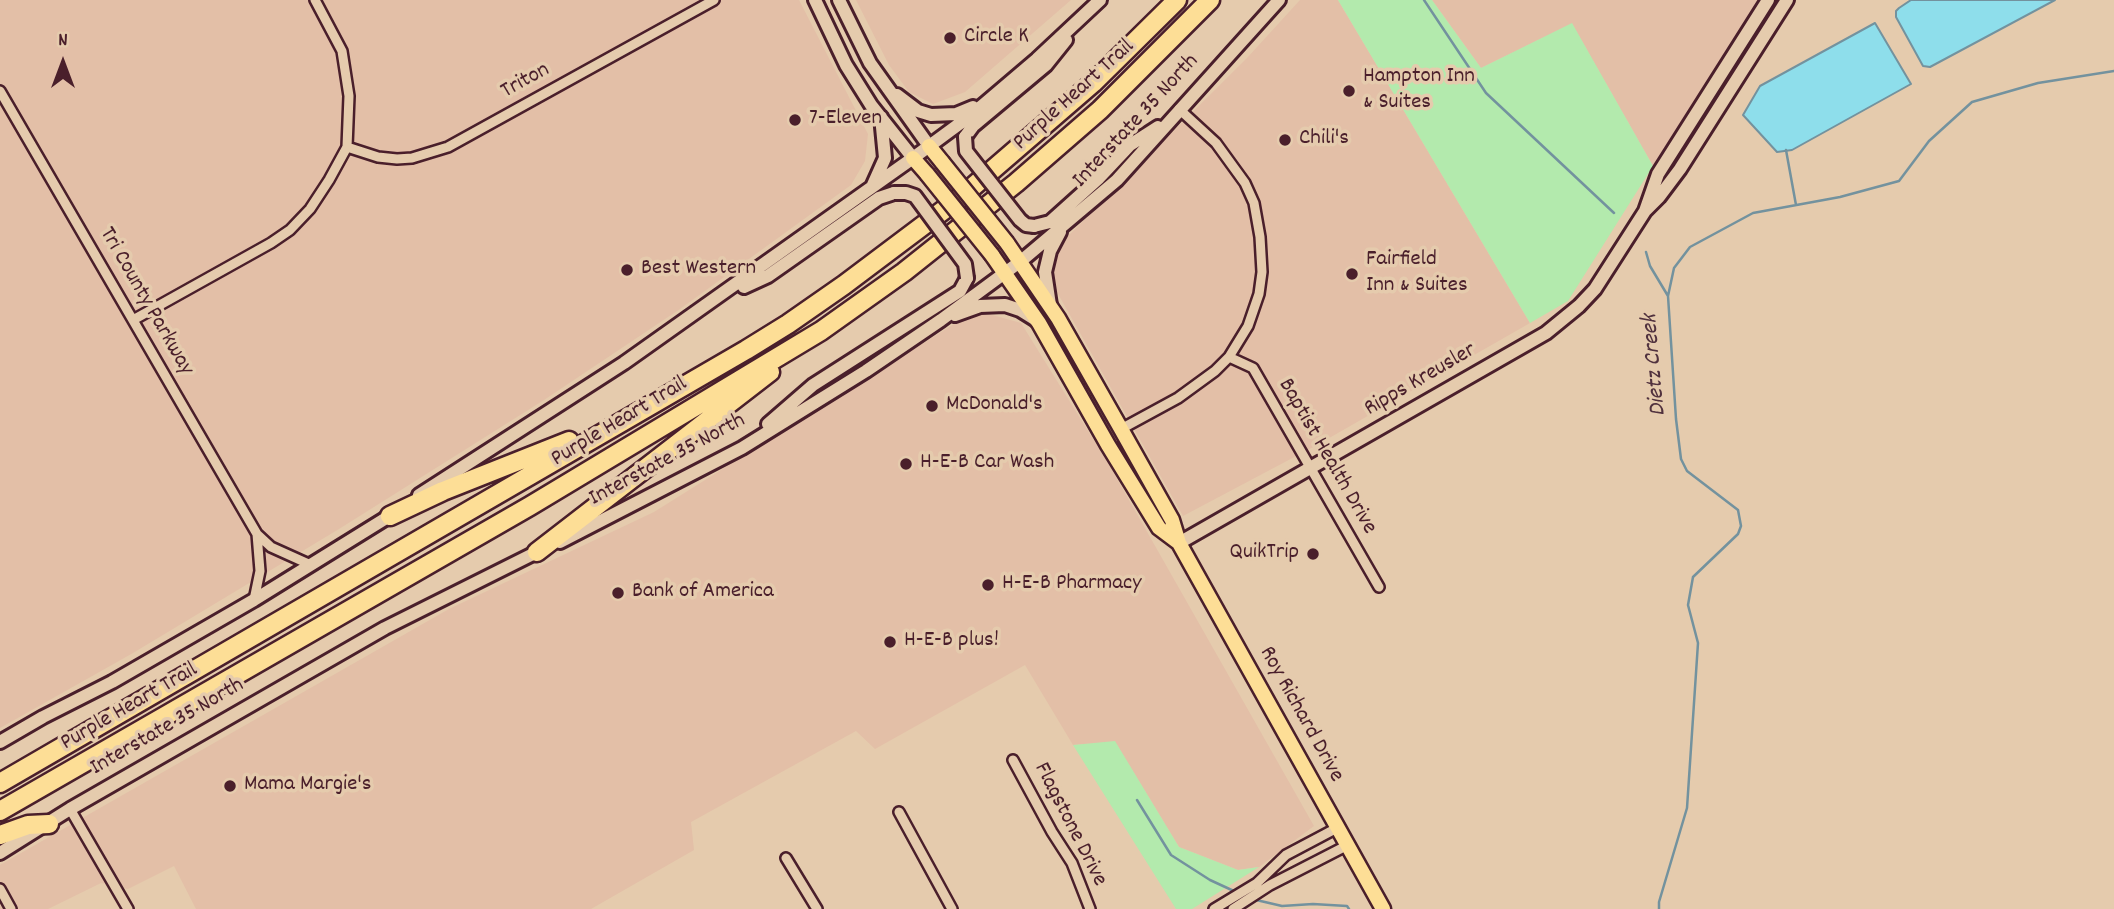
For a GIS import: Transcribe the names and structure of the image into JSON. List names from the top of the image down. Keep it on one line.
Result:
{"streets":{"highway":["Purple Heart Trail"],"main road":["Interstate 35 North","Ripps Kreusler","Roy Richard Drive"],"street":["Triton","Tri County Parkway","Baptist Health Drive","Flagstone Drive"]},"crossings":[["Interstate 35 North","Roy Richard Drive"],["Ripps Kreusler","Baptist Health Drive"],["Ripps Kreusler","Roy Richard Drive"]],"water":["Dietz Creek"],"places":["Circle K","Hampton Inn & Suites","7-Eleven","Chili's","Best Western","Fairfield Inn & Suites","McDonald's","H-E-B Car Wash","QuikTrip","H-E-B Pharmacy","Bank of America","H-E-B plus!","Mama Margie's"],"north":"top"}
